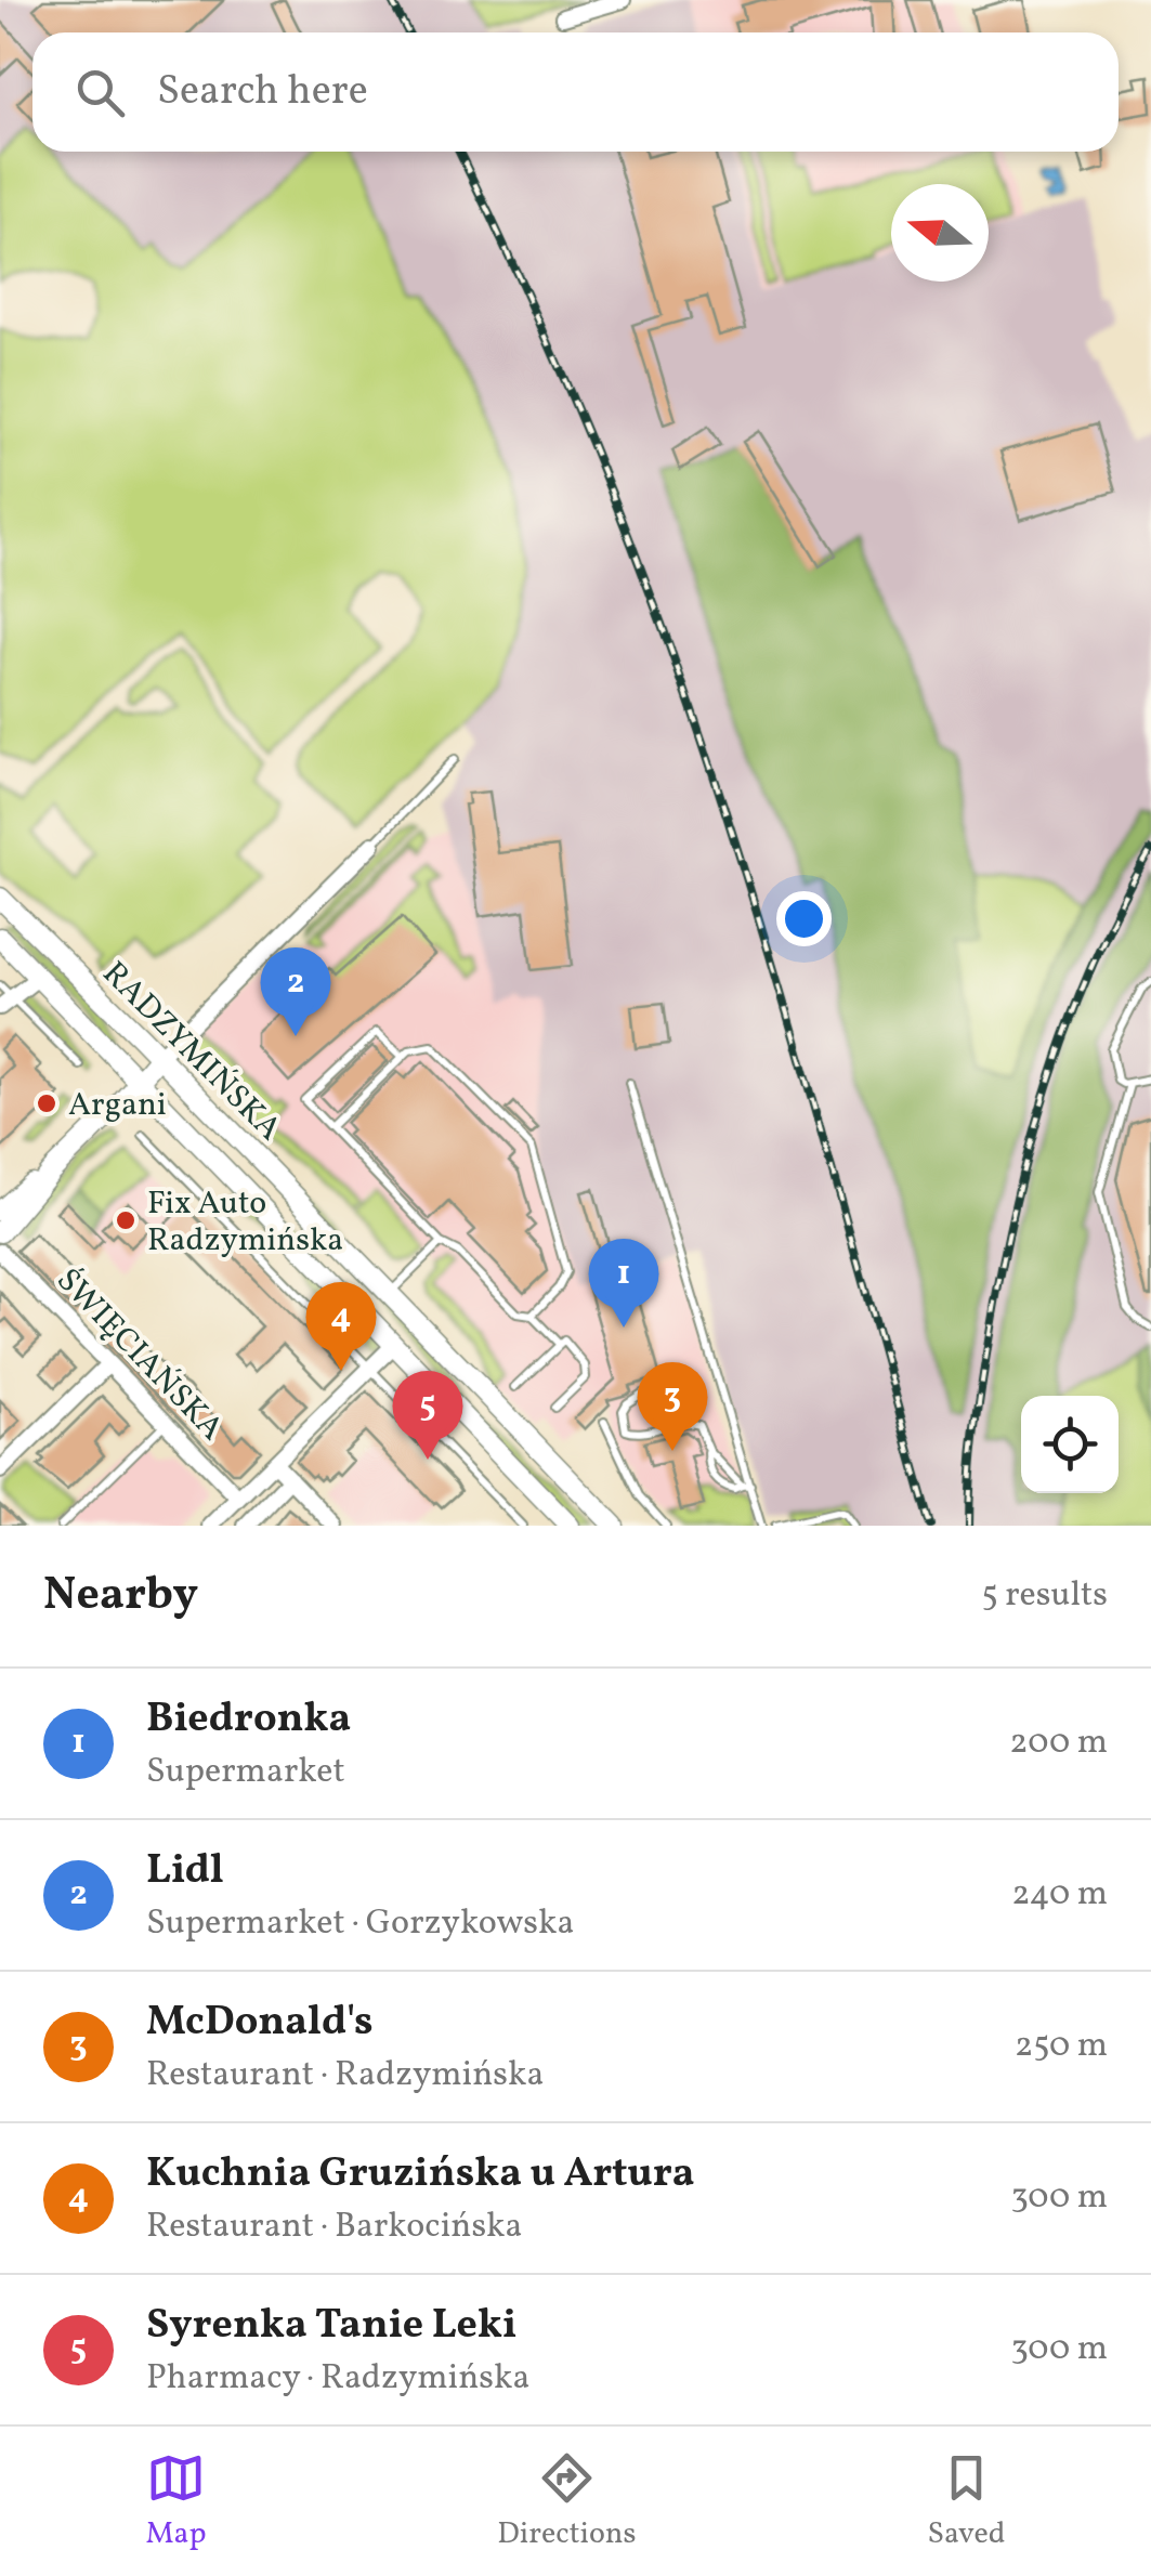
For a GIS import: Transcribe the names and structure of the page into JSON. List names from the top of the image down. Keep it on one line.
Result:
{"streets":{"main road":["RADZYMIŃSKA"],"street":["ŚWIĘCIAŃSKA"]},"places":["Argani","Fix Auto Radzymińska"],"north":"left","page":{"search":"Search here","pins":["2","1","4","3","5"],"heading":["Nearby","5 results"],"list":[{"mark":"1","name":"Biedronka","note":"Supermarket","value":"200 m"},{"mark":"2","name":"Lidl","note":"Supermarket · Gorzykowska","value":"240 m"},{"mark":"3","name":"McDonald's","note":"Restaurant · Radzymińska","value":"250 m"},{"mark":"4","name":"Kuchnia Gruzińska u Artura","note":"Restaurant · Barkocińska","value":"300 m"},{"mark":"5","name":"Syrenka Tanie Leki","note":"Pharmacy · Radzymińska","value":"300 m"}],"nav":["Map","Directions","Saved"]}}
